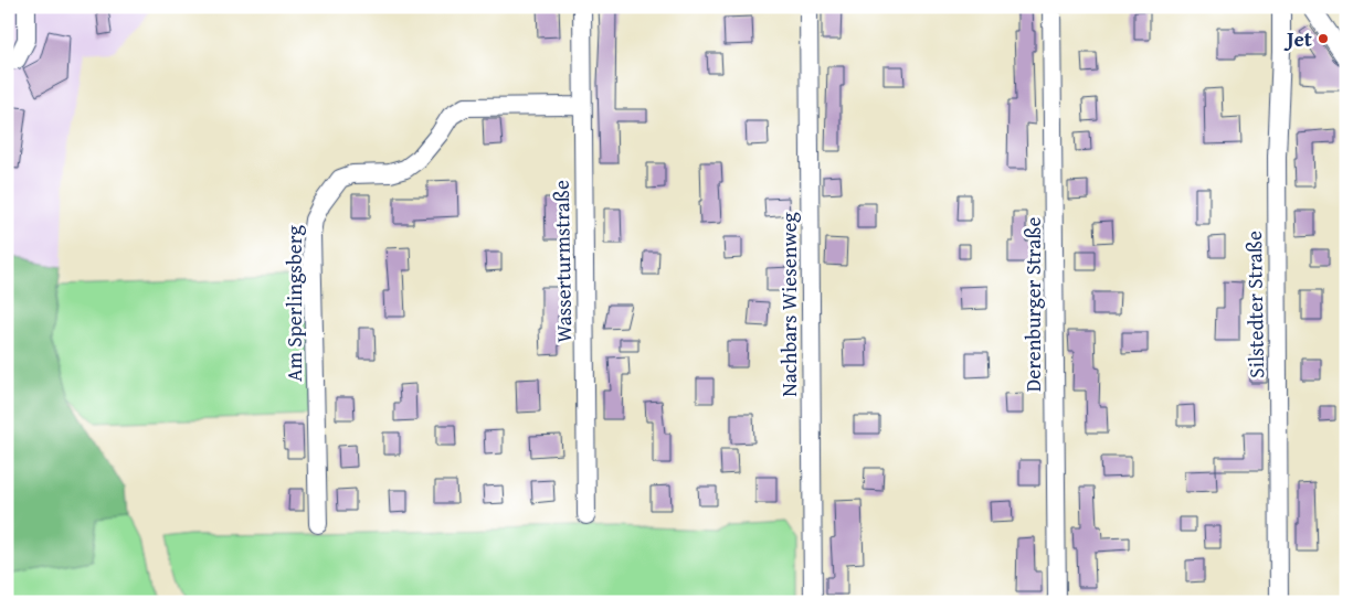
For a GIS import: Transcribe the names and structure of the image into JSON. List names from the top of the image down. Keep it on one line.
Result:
{"streets":{"street":["Wasserturmstraße","Am Sperlingsberg","Nachbars Wiesenweg","Derenburger Straße","Silstedter Straße"]},"crossings":[["Wasserturmstraße","Am Sperlingsberg"]],"places":["Jet"]}
